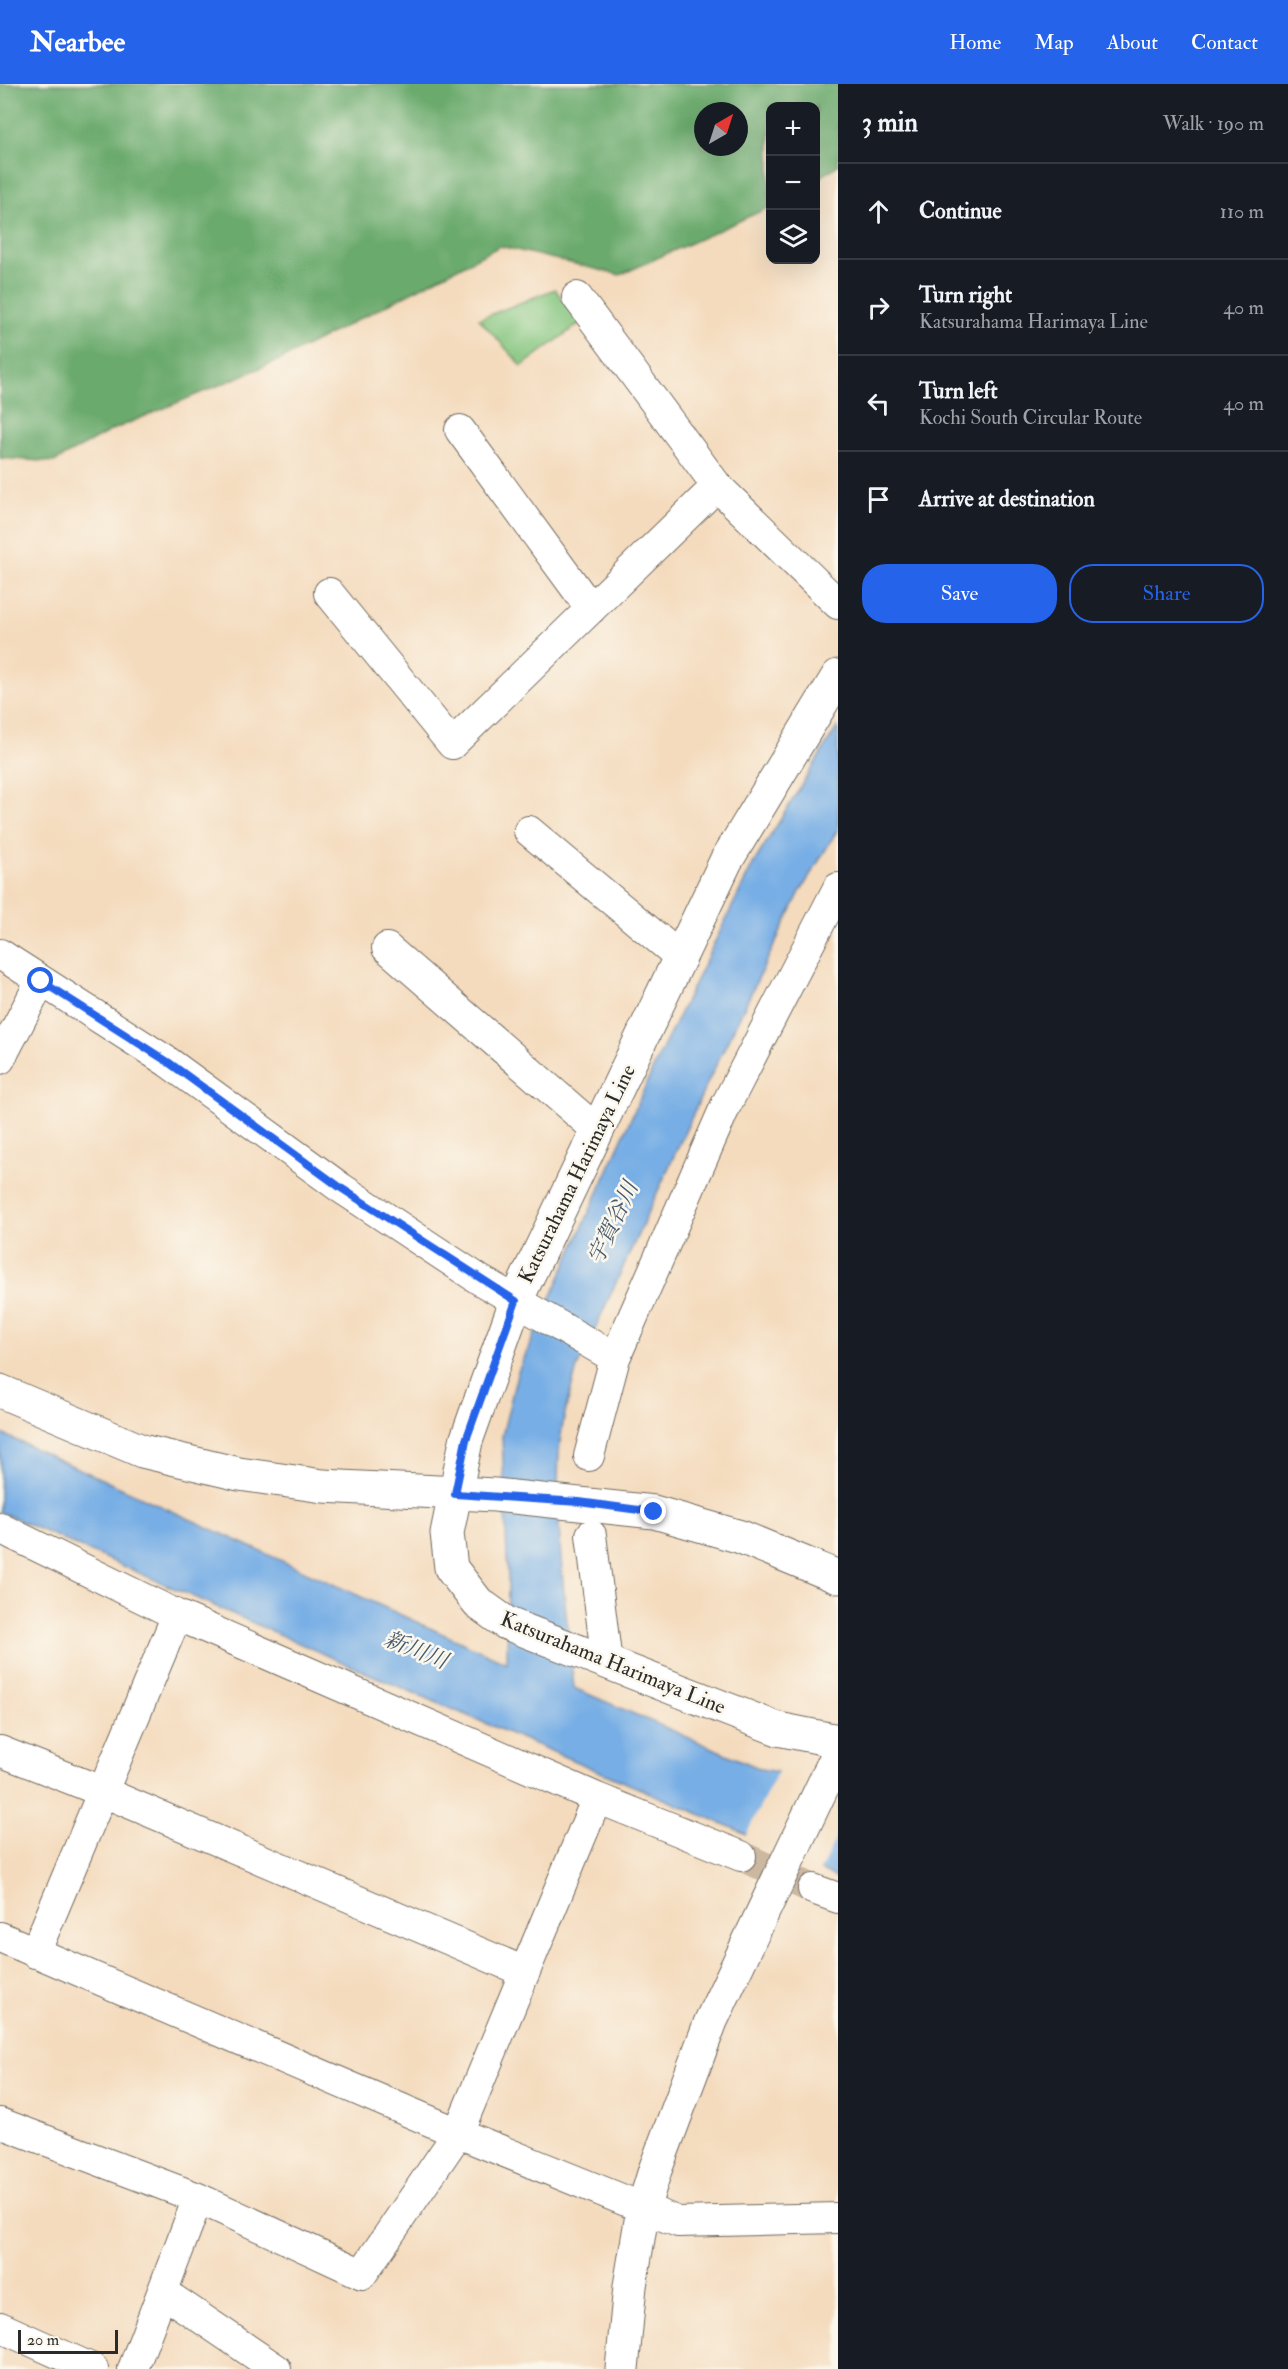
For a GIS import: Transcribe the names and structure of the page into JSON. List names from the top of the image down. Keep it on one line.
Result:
{"streets":{"main road":["Katsurahama Harimaya Line"]},"water":["宇賀谷川","新川川"],"scale_bar":"20 m","north":"top right","page":{"header":"Nearbee","nav":["Home","Map","About","Contact"],"heading":["3 min","Walk · 190 m"],"map_buttons":["+","−"],"list":[["Continue","110 m"],["Turn right","Katsurahama Harimaya Line","40 m"],["Turn left","Kochi South Circular Route","40 m"],"Arrive at destination"],"buttons":["Save","Share"],"scale":"20 m"}}
